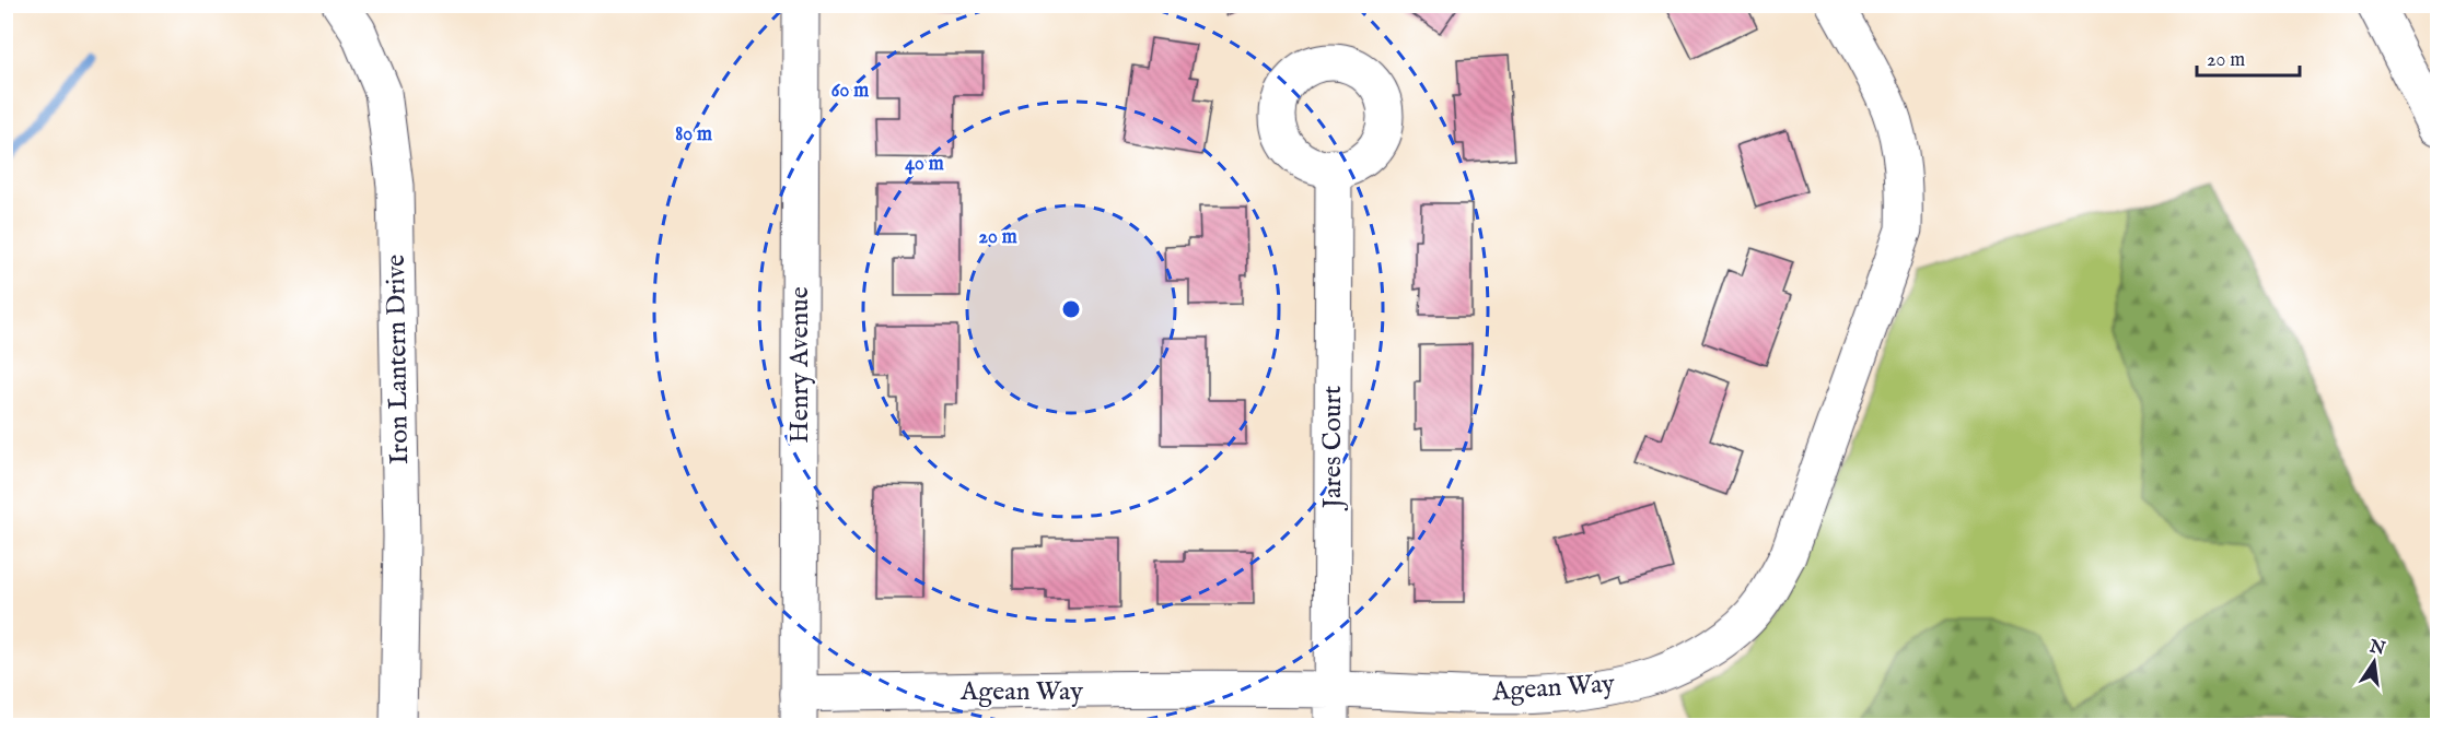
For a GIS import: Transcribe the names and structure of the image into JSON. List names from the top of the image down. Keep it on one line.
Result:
{"streets":{"street":["Iron Lantern Drive","Henry Avenue","Jares Court","Agean Way"]},"crossings":[["Henry Avenue","Agean Way"],["Jares Court","Agean Way"]],"scale_bar":"20 m","north":"top","rings":["60 m","80 m","40 m","20 m"]}
